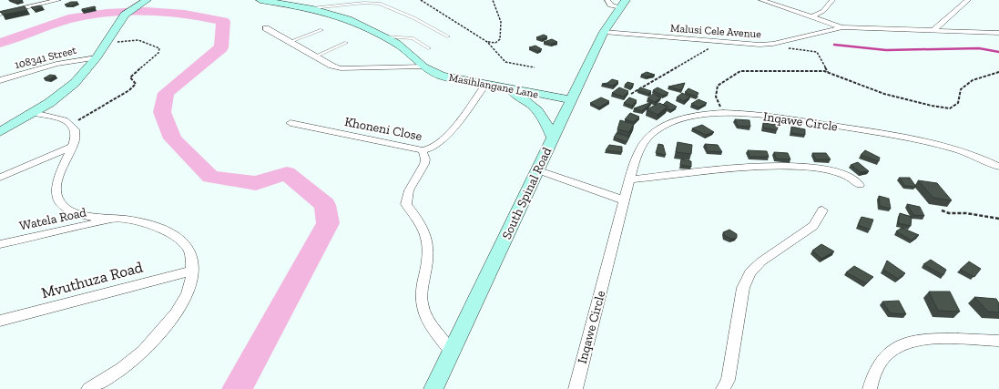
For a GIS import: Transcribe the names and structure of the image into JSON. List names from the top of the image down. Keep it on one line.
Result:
{"streets":{"street":["Malusi Cele Avenue","108341 Street","Masihlangane Lane","Inqawe Circle","Khoneni Close","South Spinal Road","Watela Road","Mvuthuza Road"]},"crossings":[["Malusi Cele Avenue","South Spinal Road"],["Masihlangane Lane","Khoneni Close"],["Masihlangane Lane","South Spinal Road"]]}
